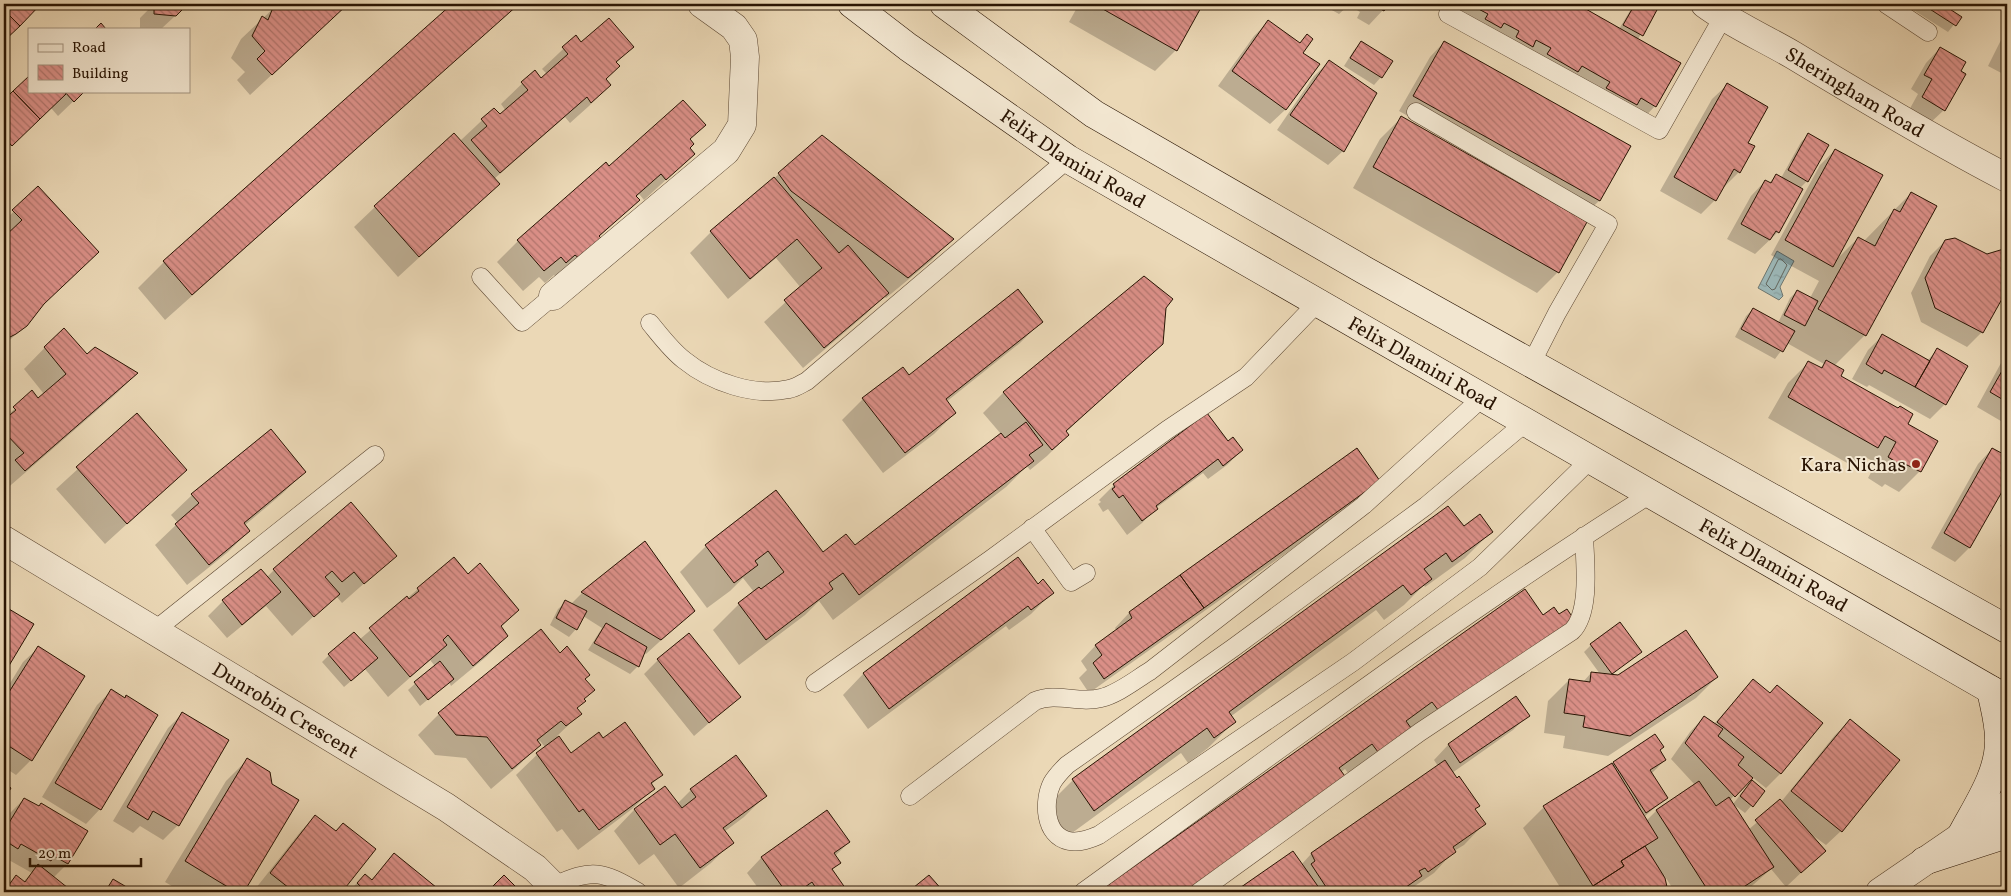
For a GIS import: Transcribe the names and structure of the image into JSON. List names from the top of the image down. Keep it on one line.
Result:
{"streets":{"main road":["Sheringham Road","Felix Dlamini Road","Dunrobin Crescent"]},"places":["Kara Nichas"],"legend":["Road","Building"],"scale_bar":"20 m"}
